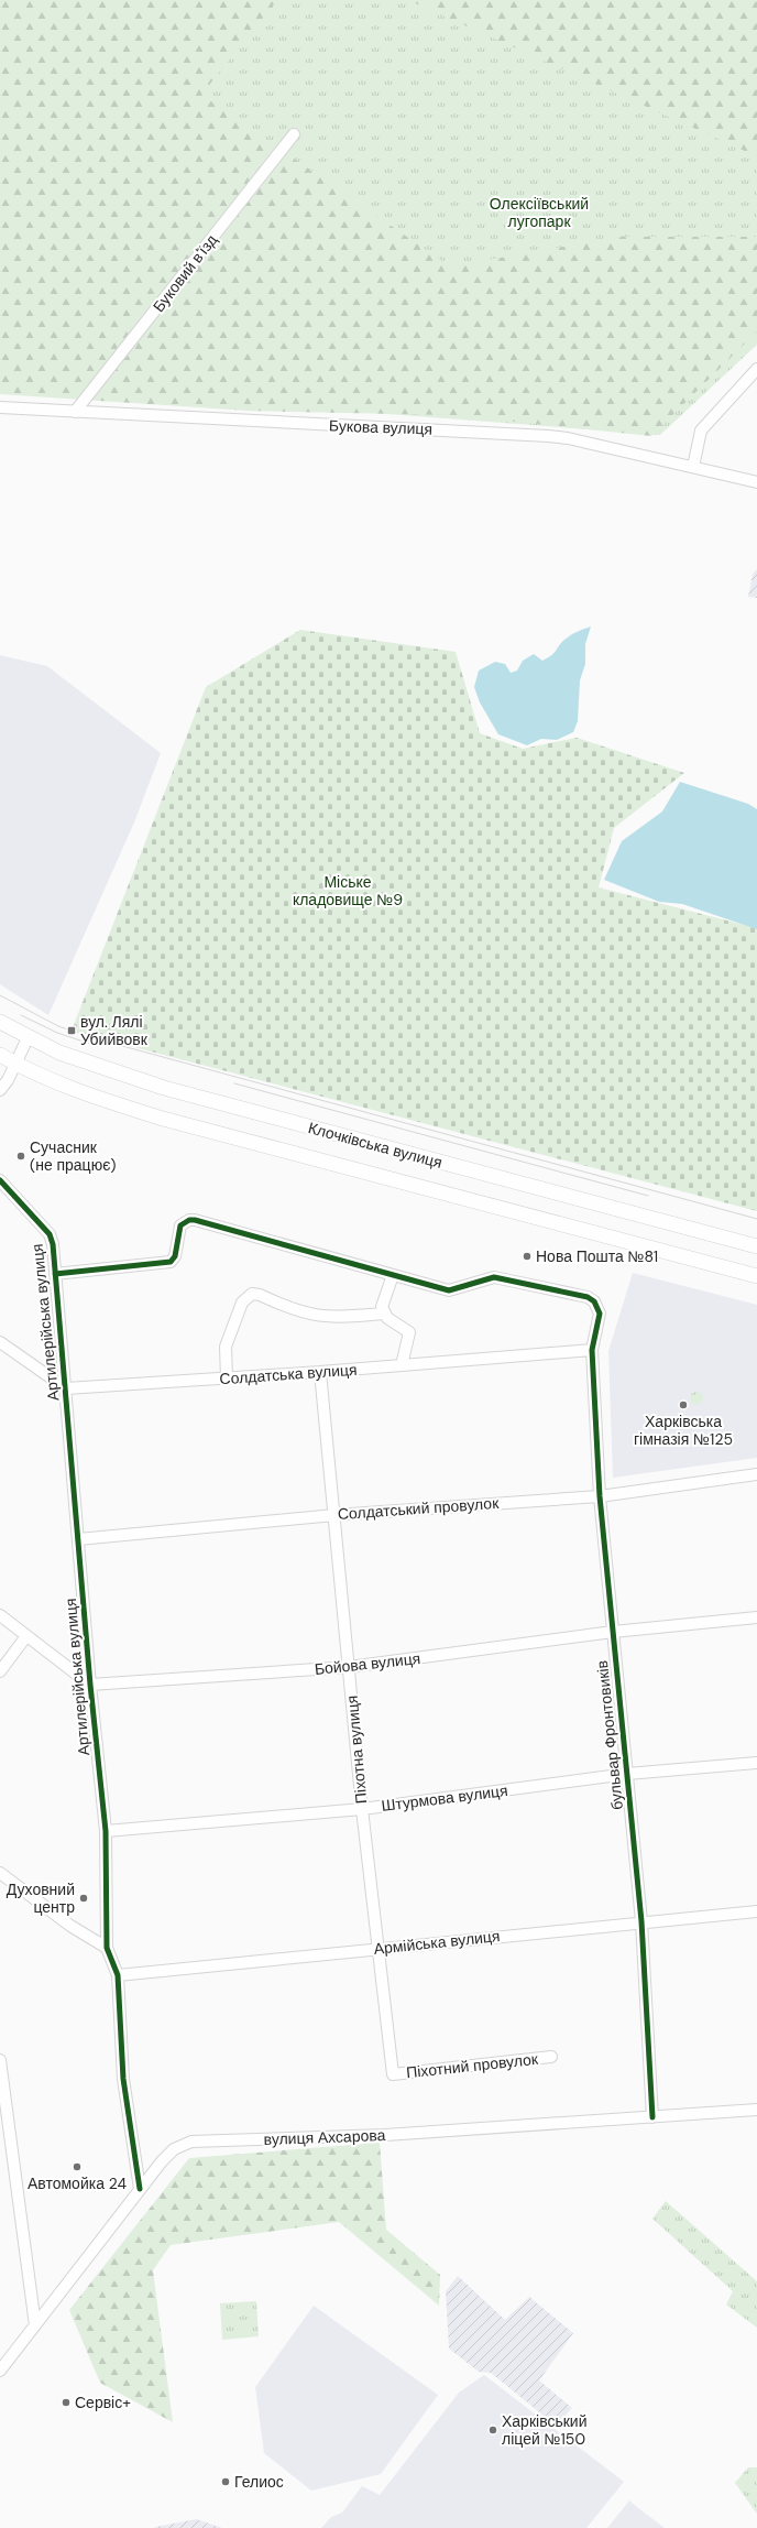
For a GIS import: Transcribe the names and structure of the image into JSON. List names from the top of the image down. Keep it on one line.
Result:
{"streets":{"main road":["Клочківська вулиця"],"street":["Буковий в'їзд","Букова вулиця","Артилерійська вулиця","Солдатська вулиця","Солдатський провулок","Бойова вулиця","бульвар Фронтовиків","Піхотна вулиця","Штурмова вулиця","Армійська вулиця","Піхотний провулок","вулиця Ахсарова"]},"crossings":[["Буковий в'їзд","Букова вулиця"],["Артилерійська вулиця","Солдатська вулиця"],["Артилерійська вулиця","Солдатський провулок"],["Артилерійська вулиця","Бойова вулиця"],["Артилерійська вулиця","бульвар Фронтовиків"],["Артилерійська вулиця","Штурмова вулиця"],["Артилерійська вулиця","Армійська вулиця"],["Артилерійська вулиця","вулиця Ахсарова"],["Солдатська вулиця","бульвар Фронтовиків"],["Солдатська вулиця","Піхотна вулиця"],["Солдатський провулок","бульвар Фронтовиків"],["Солдатський провулок","Піхотна вулиця"],["Бойова вулиця","бульвар Фронтовиків"],["Бойова вулиця","Піхотна вулиця"],["бульвар Фронтовиків","Штурмова вулиця"],["бульвар Фронтовиків","Армійська вулиця"],["бульвар Фронтовиків","вулиця Ахсарова"],["Піхотна вулиця","Штурмова вулиця"],["Піхотна вулиця","Армійська вулиця"],["Піхотна вулиця","Піхотний провулок"]],"parks":["Олексіївський лугопарк","Міське кладовище №9"],"places":{"transit":["вул. Лялі Убийвовк"],"other":["Сучасник (не працює)","Нова Пошта №81","Харківська гімназія №125","Духовний центр","Автомойка 24","Сервіс+","Харківський ліцей №150","Гелиос"]}}
